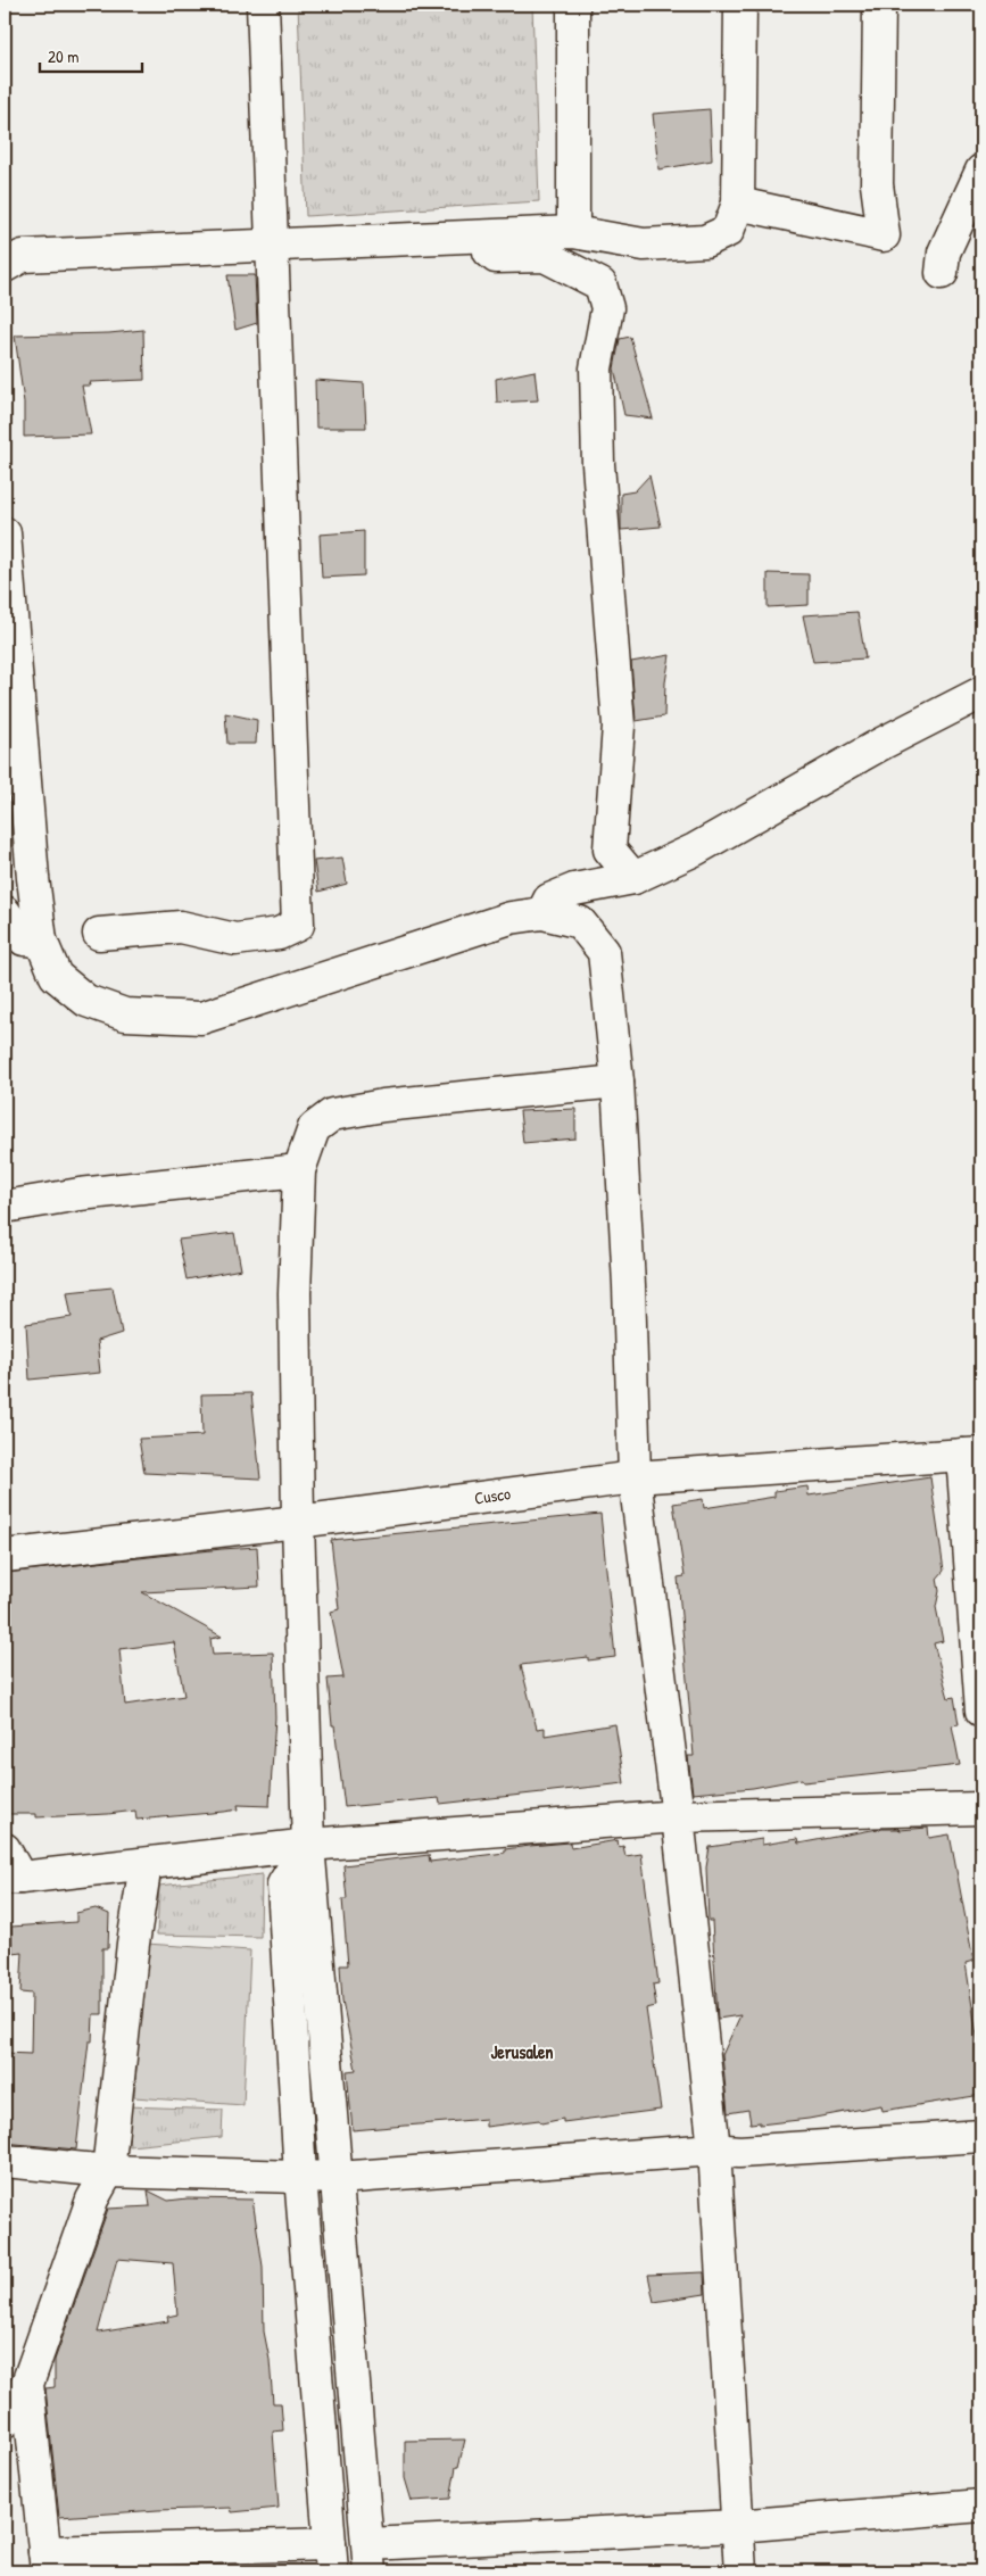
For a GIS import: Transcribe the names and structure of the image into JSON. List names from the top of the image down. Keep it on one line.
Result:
{"streets":{"street":["Cusco"]},"districts":["Jerusalen"],"scale_bar":"20 m"}
